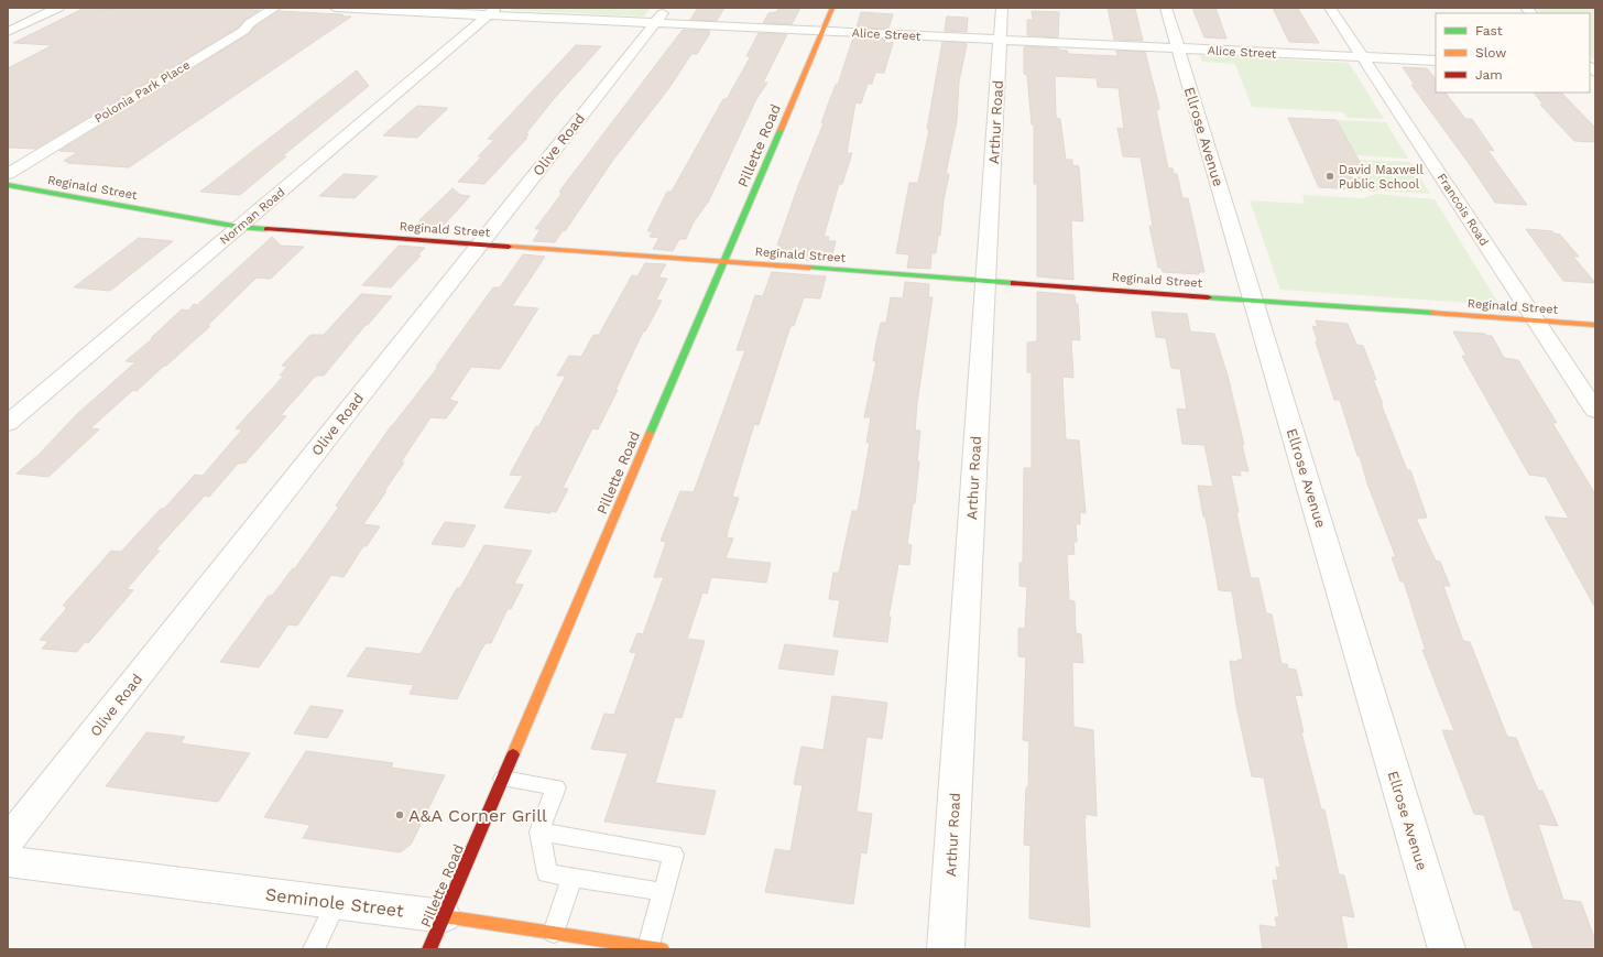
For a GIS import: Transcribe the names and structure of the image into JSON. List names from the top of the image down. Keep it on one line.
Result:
{"streets":{"street":["Alice Street","Polonia Park Place","Arthur Road","Ellrose Avenue","Olive Road","Pillette Road","Reginald Street","Francois Road","Norman Road","Seminole Street"]},"crossings":[["Alice Street","Arthur Road"],["Alice Street","Ellrose Avenue"],["Alice Street","Olive Road"],["Alice Street","Pillette Road"],["Alice Street","Francois Road"],["Alice Street","Norman Road"],["Arthur Road","Reginald Street"],["Ellrose Avenue","Reginald Street"],["Olive Road","Reginald Street"],["Pillette Road","Reginald Street"],["Pillette Road","Seminole Street"],["Reginald Street","Francois Road"],["Reginald Street","Norman Road"]],"places":["David Maxwell Public School","A&A Corner Grill"],"legend":["Fast","Slow","Jam"]}
